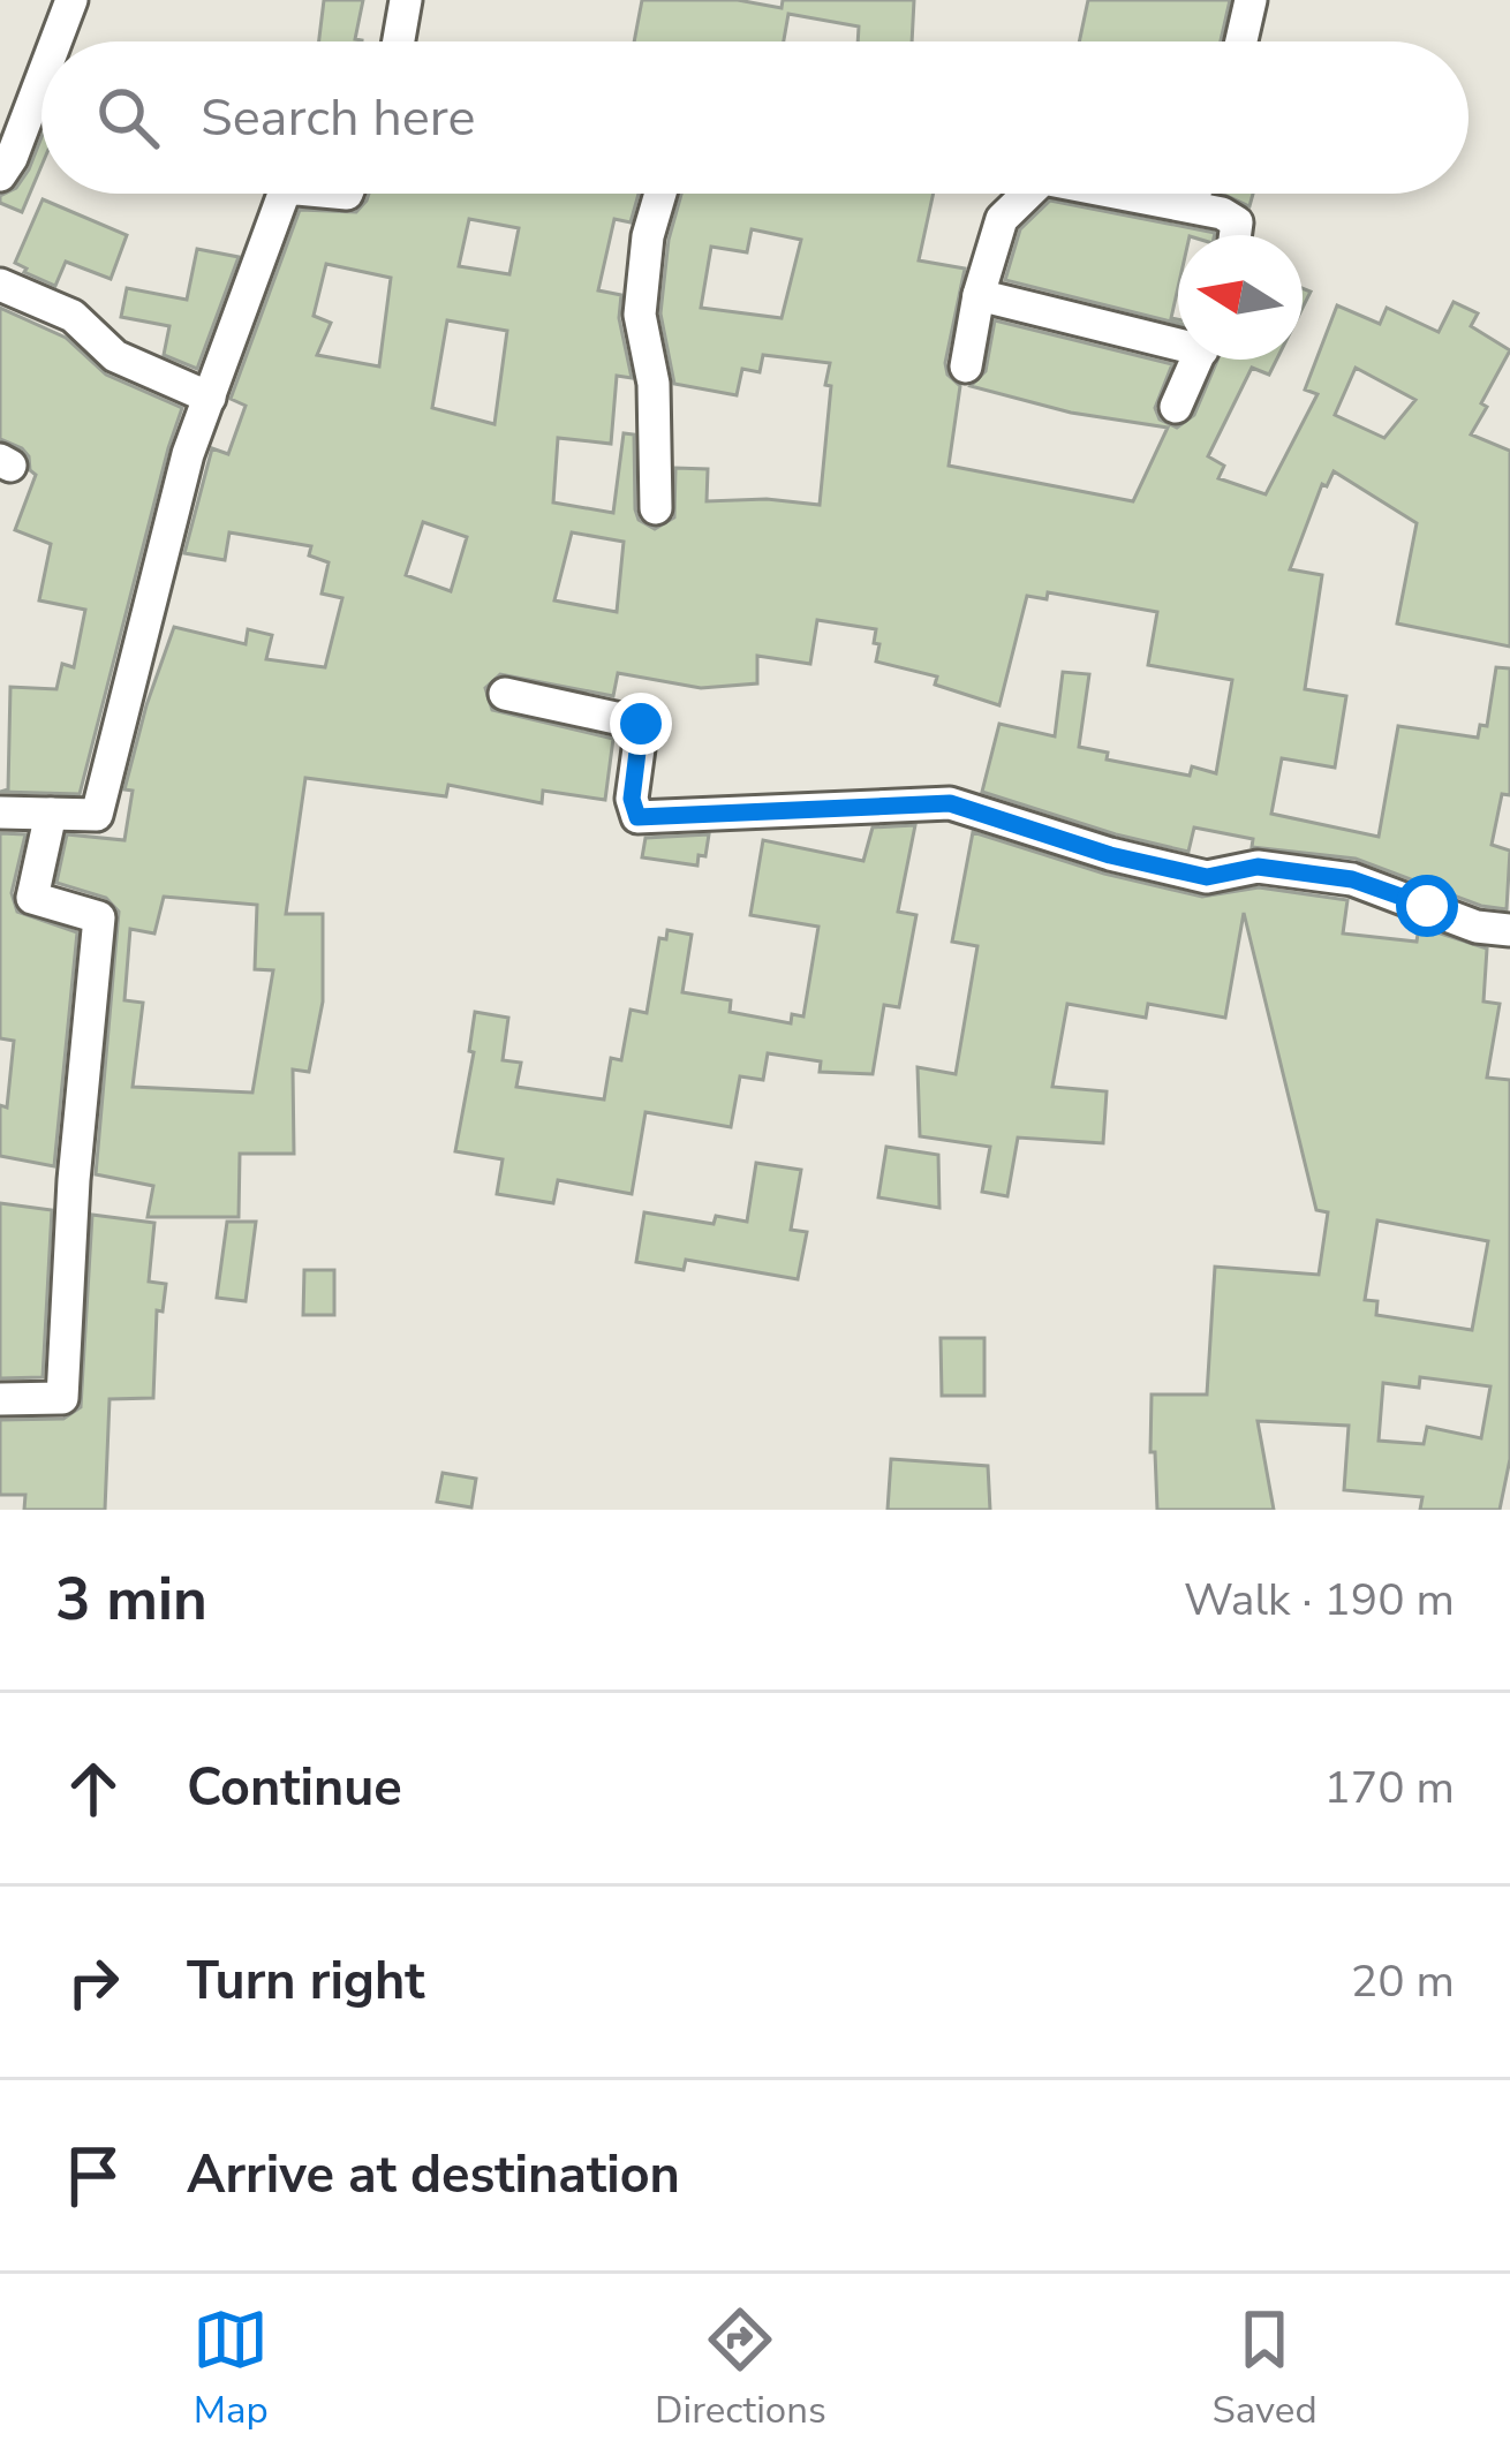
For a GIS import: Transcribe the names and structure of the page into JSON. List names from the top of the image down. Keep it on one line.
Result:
{"north":"left","page":{"search":"Search here","heading":["3 min","Walk · 190 m"],"list":[["Continue","170 m"],["Turn right","20 m"],"Arrive at destination"],"nav":["Map","Directions","Saved"]}}
